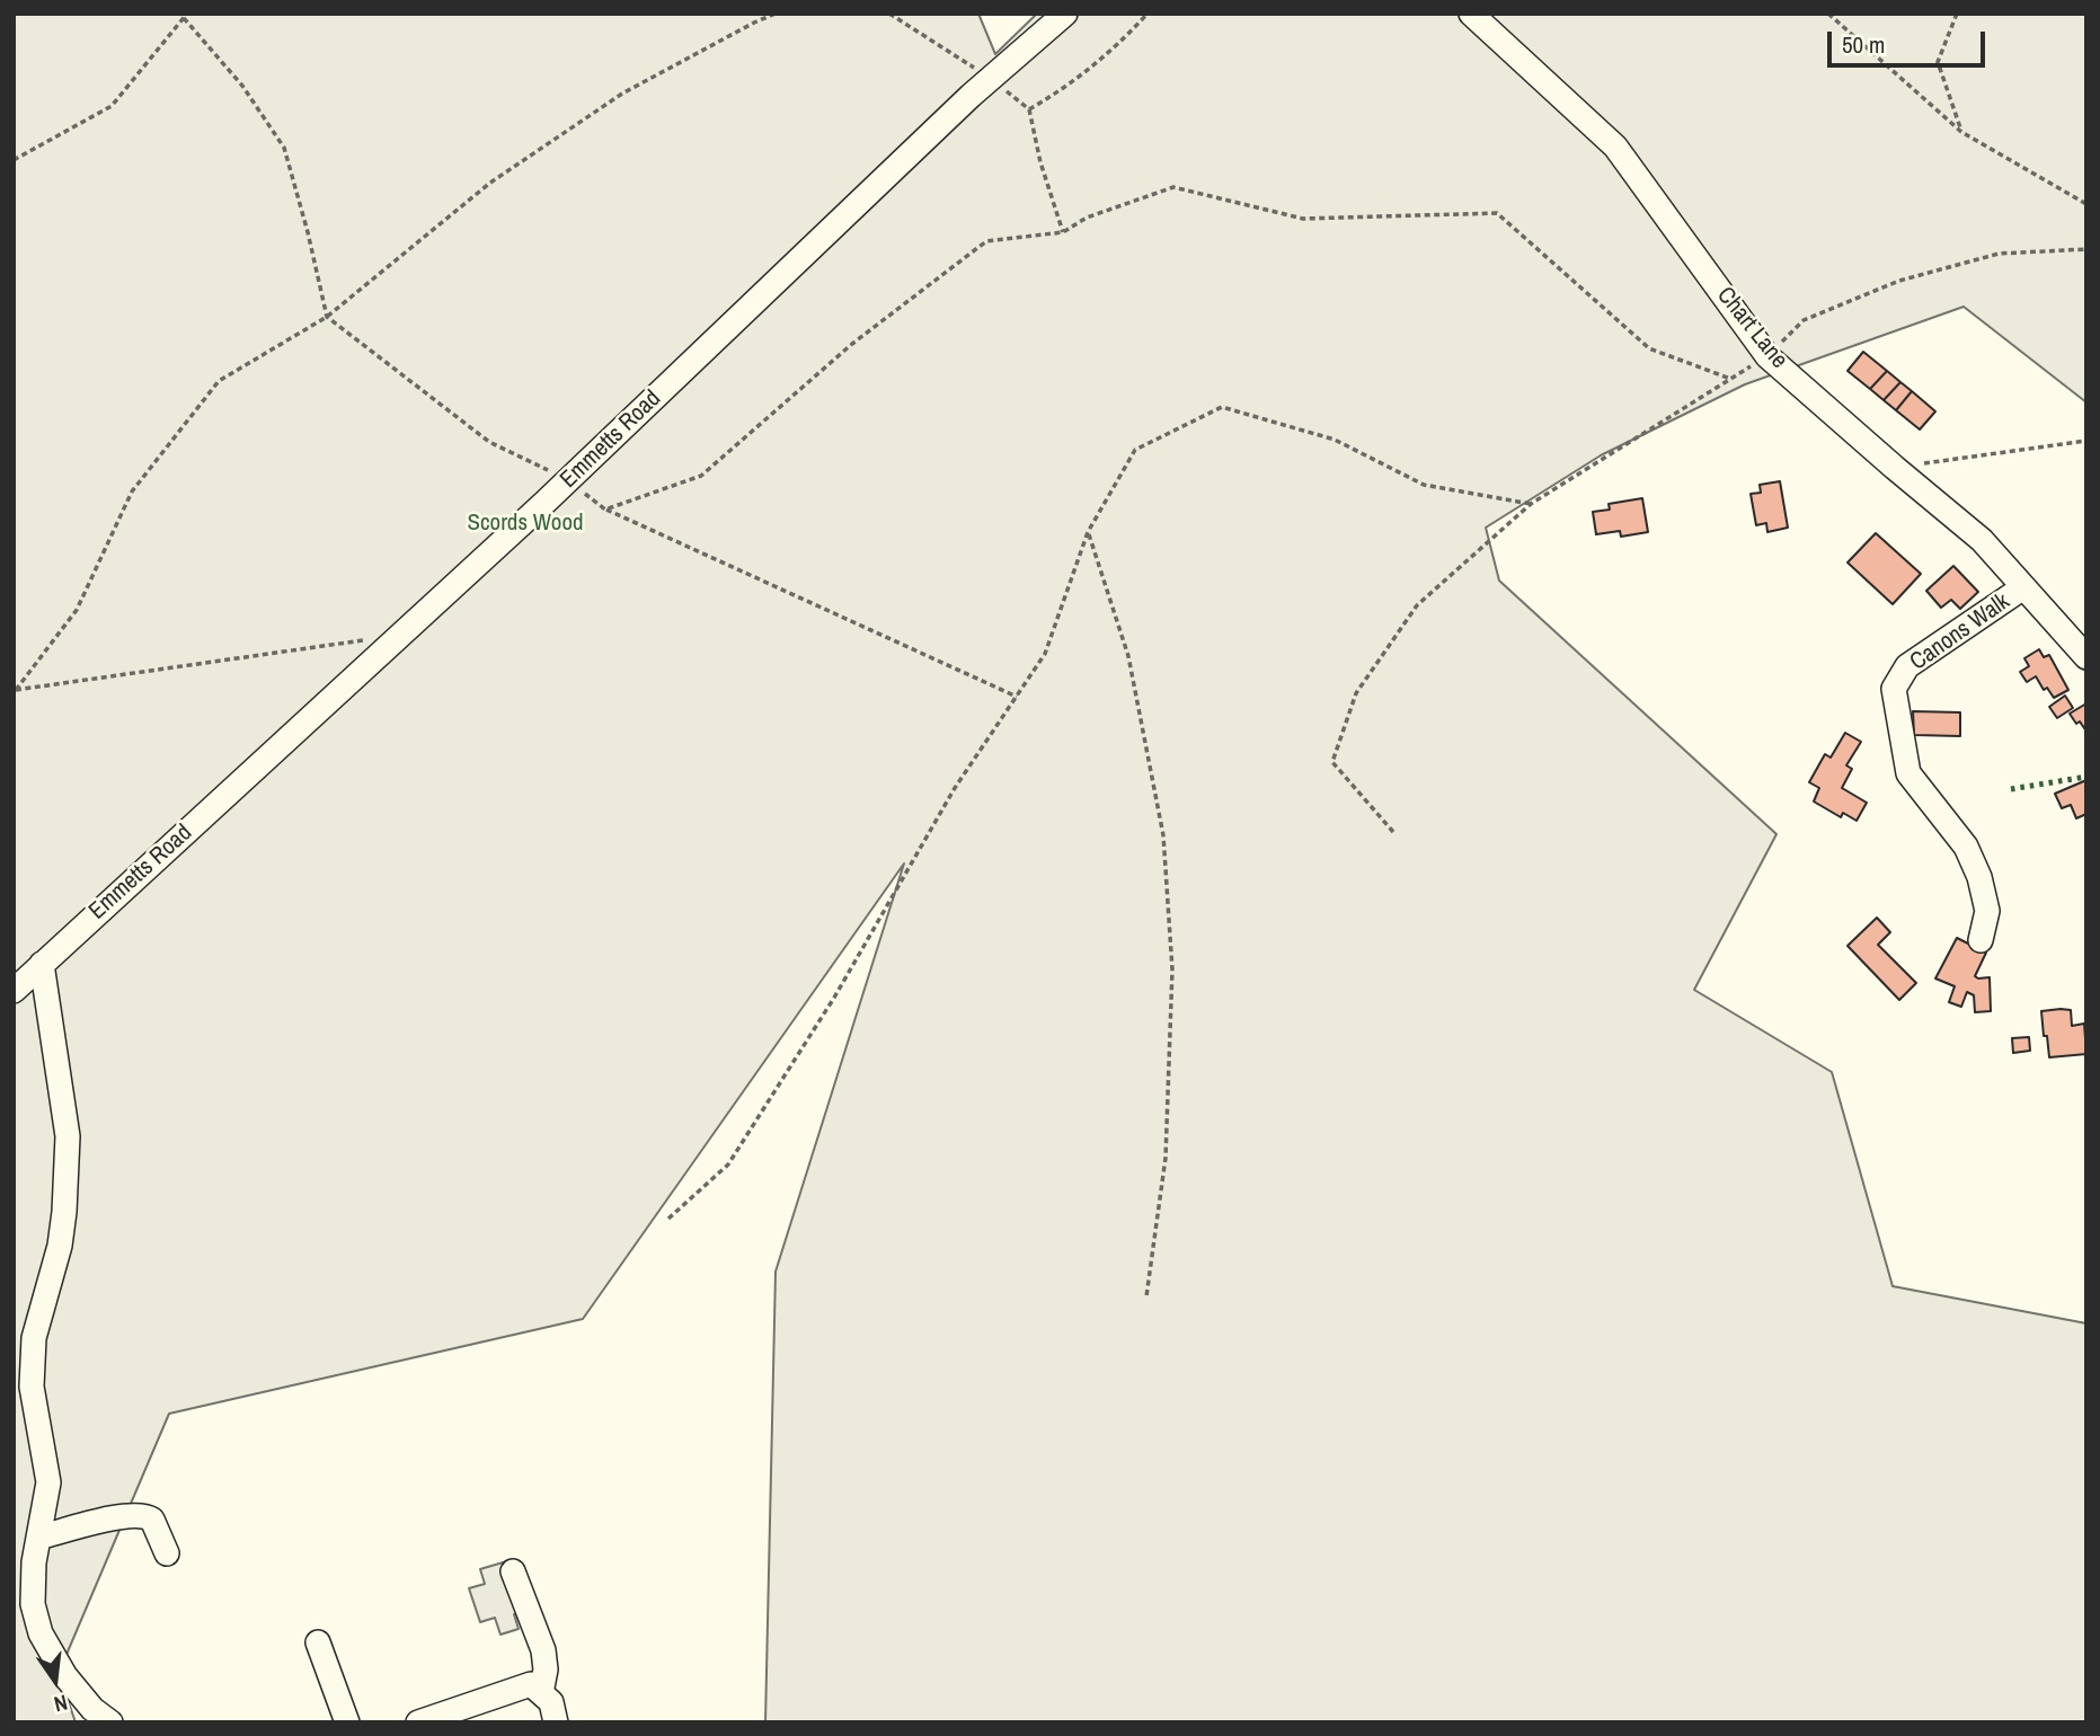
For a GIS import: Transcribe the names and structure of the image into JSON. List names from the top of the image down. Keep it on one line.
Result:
{"streets":{"street":["Chart Lane","Emmetts Road","Canons Walk"]},"crossings":[["Chart Lane","Canons Walk"]],"parks":["Scords Wood"],"scale_bar":"50 m","north":"bottom"}
